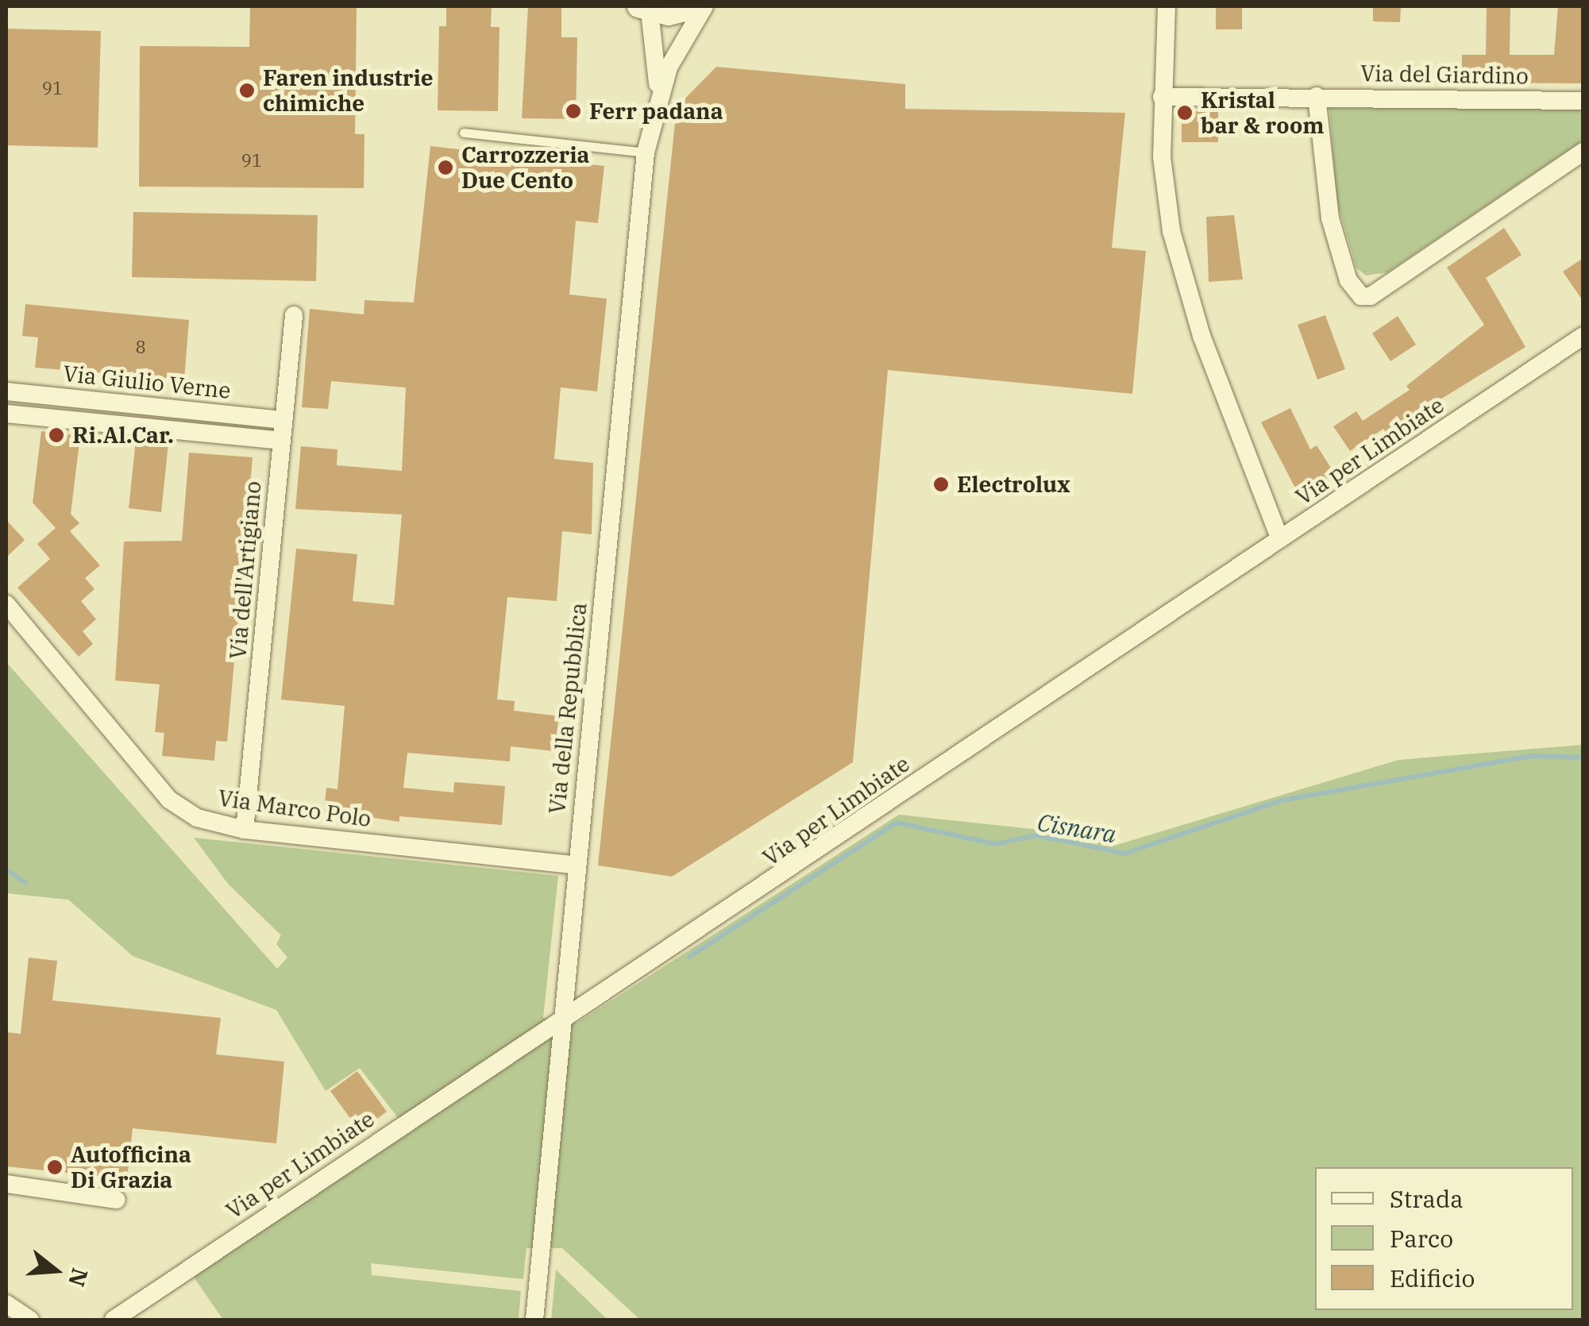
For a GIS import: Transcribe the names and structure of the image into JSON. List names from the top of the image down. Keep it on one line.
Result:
{"streets":{"street":["Via del Giardino","Via Giulio Verne","Via per Limbiate","Via dell'Artigiano","Via della Repubblica","Via Marco Polo"]},"crossings":[["Via Giulio Verne","Via dell'Artigiano"],["Via per Limbiate","Via della Repubblica"],["Via dell'Artigiano","Via Marco Polo"],["Via della Repubblica","Via Marco Polo"]],"water":["Cisnara"],"places":["Faren industrie chimiche","Ferr padana","Kristal bar & room","Carrozzeria Due Cento","Ri.Al.Car.","Electrolux","Autofficina Di Grazia"],"house_numbers":["91","91","8"],"legend":["Strada","Parco","Edificio"],"north":"right"}
